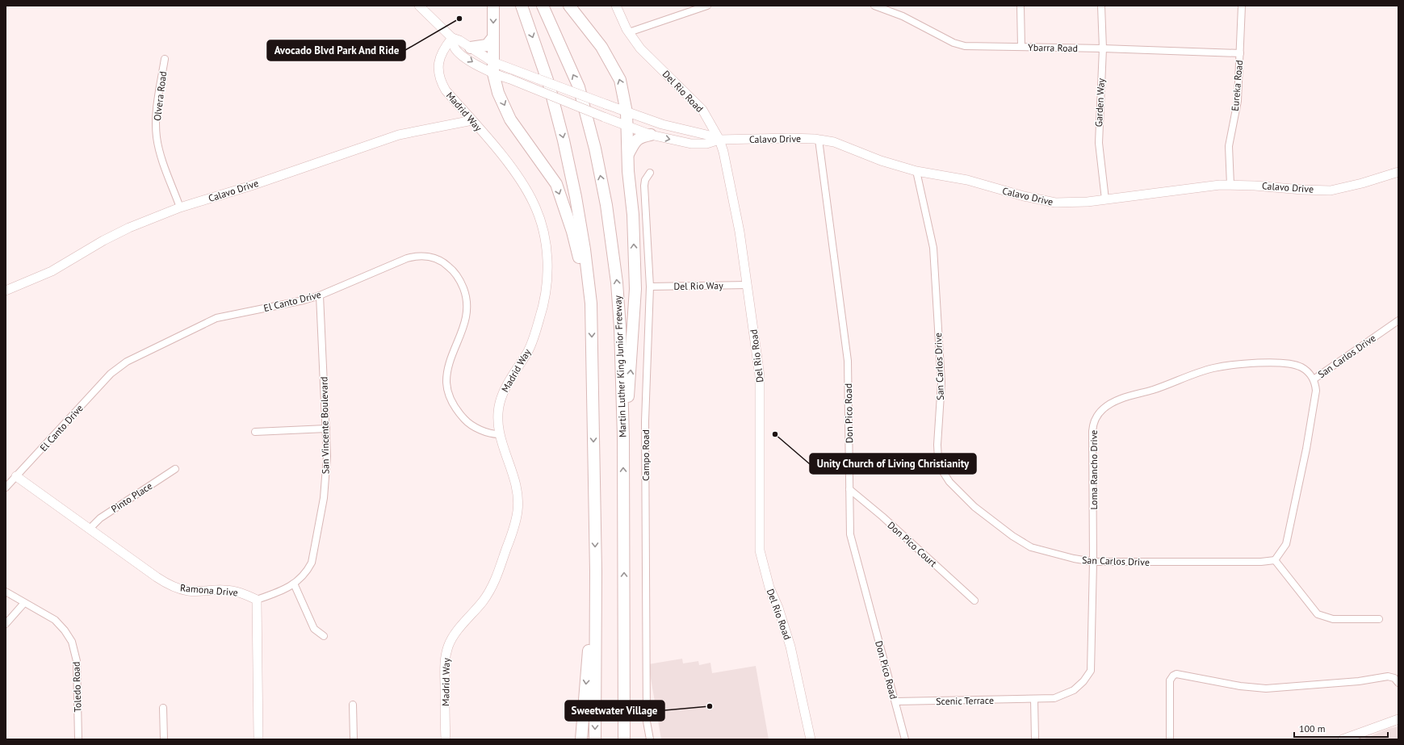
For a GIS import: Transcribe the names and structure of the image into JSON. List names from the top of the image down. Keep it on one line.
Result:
{"streets":{"highway":["Martin Luther King Junior Freeway"],"street":["Ybarra Road","Eureka Road","Del Rio Road","Olvera Road","Garden Way","Madrid Way","Calavo Drive","Del Rio Way","El Canto Drive","San Carlos Drive","Don Pico Road","San Vincente Boulevard","Campo Road","Loma Rancho Drive","Pinto Place","Don Pico Court","Ramona Drive","Toledo Road","Scenic Terrace"]},"crossings":[["Ybarra Road","Eureka Road"],["Ybarra Road","Garden Way"],["Eureka Road","Calavo Drive"],["Del Rio Road","Calavo Drive"],["Del Rio Road","Del Rio Way"],["Olvera Road","Calavo Drive"],["Garden Way","Calavo Drive"],["Madrid Way","Calavo Drive"],["Madrid Way","El Canto Drive"],["Calavo Drive","San Carlos Drive"],["Calavo Drive","Don Pico Road"],["Del Rio Way","Campo Road"],["El Canto Drive","San Vincente Boulevard"],["El Canto Drive","Ramona Drive"],["San Carlos Drive","Loma Rancho Drive"],["Don Pico Road","Don Pico Court"],["Don Pico Road","Scenic Terrace"],["San Vincente Boulevard","Ramona Drive"],["Loma Rancho Drive","Scenic Terrace"],["Pinto Place","Ramona Drive"]],"places":["Avocado Blvd Park And Ride","Unity Church of Living Christianity","Sweetwater Village"],"scale_bar":"100 m"}
